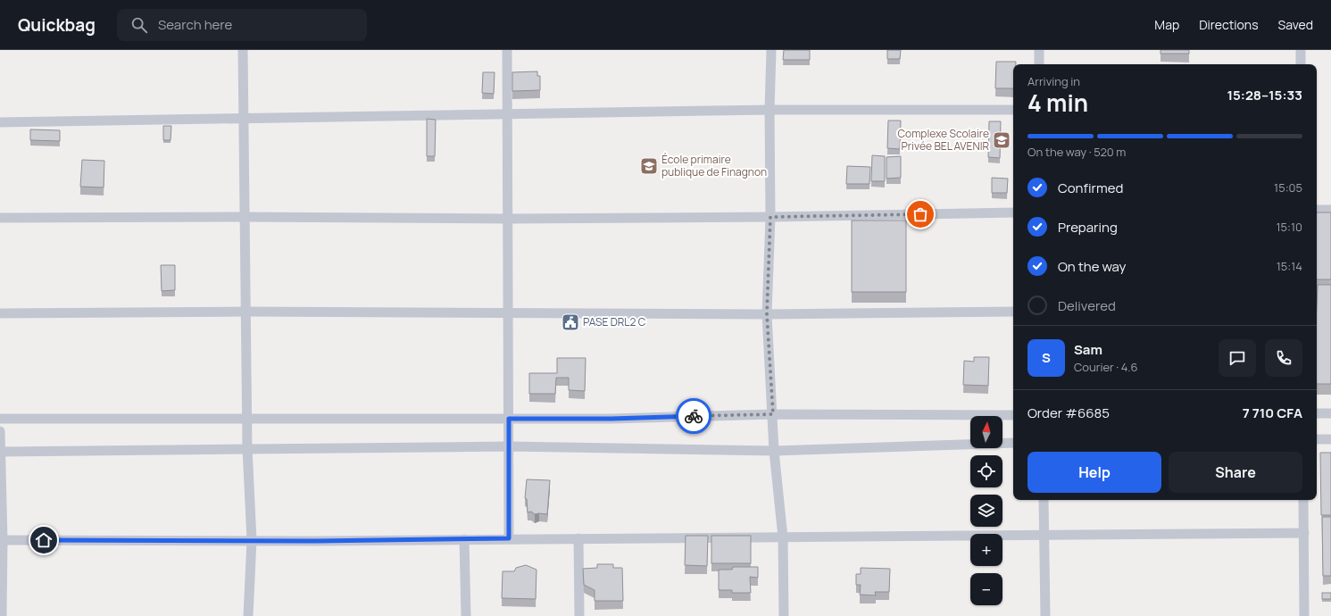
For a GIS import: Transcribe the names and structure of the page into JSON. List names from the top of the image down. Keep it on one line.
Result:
{"places":{"school or university":["Complexe Scolaire Privée BEL AVENIR","École primaire publique de Finagnon"],"public building":["PASE DRL2 C"]},"north":"top","page":{"header":"Quickbag","search":"Search here","nav":["Map","Directions","Saved"],"heading":["4 min","Arriving in","15:28–15:33"],"panel":["Sam","Courier · 4.6","Order #6685","7 710 CFA"],"bar":"On the way · 520 m","list":[["Confirmed","15:05"],["Preparing","15:10"],["On the way","15:14"],"Delivered"],"round":"S","map_buttons":["+","−"],"buttons":["Help","Share"]}}
